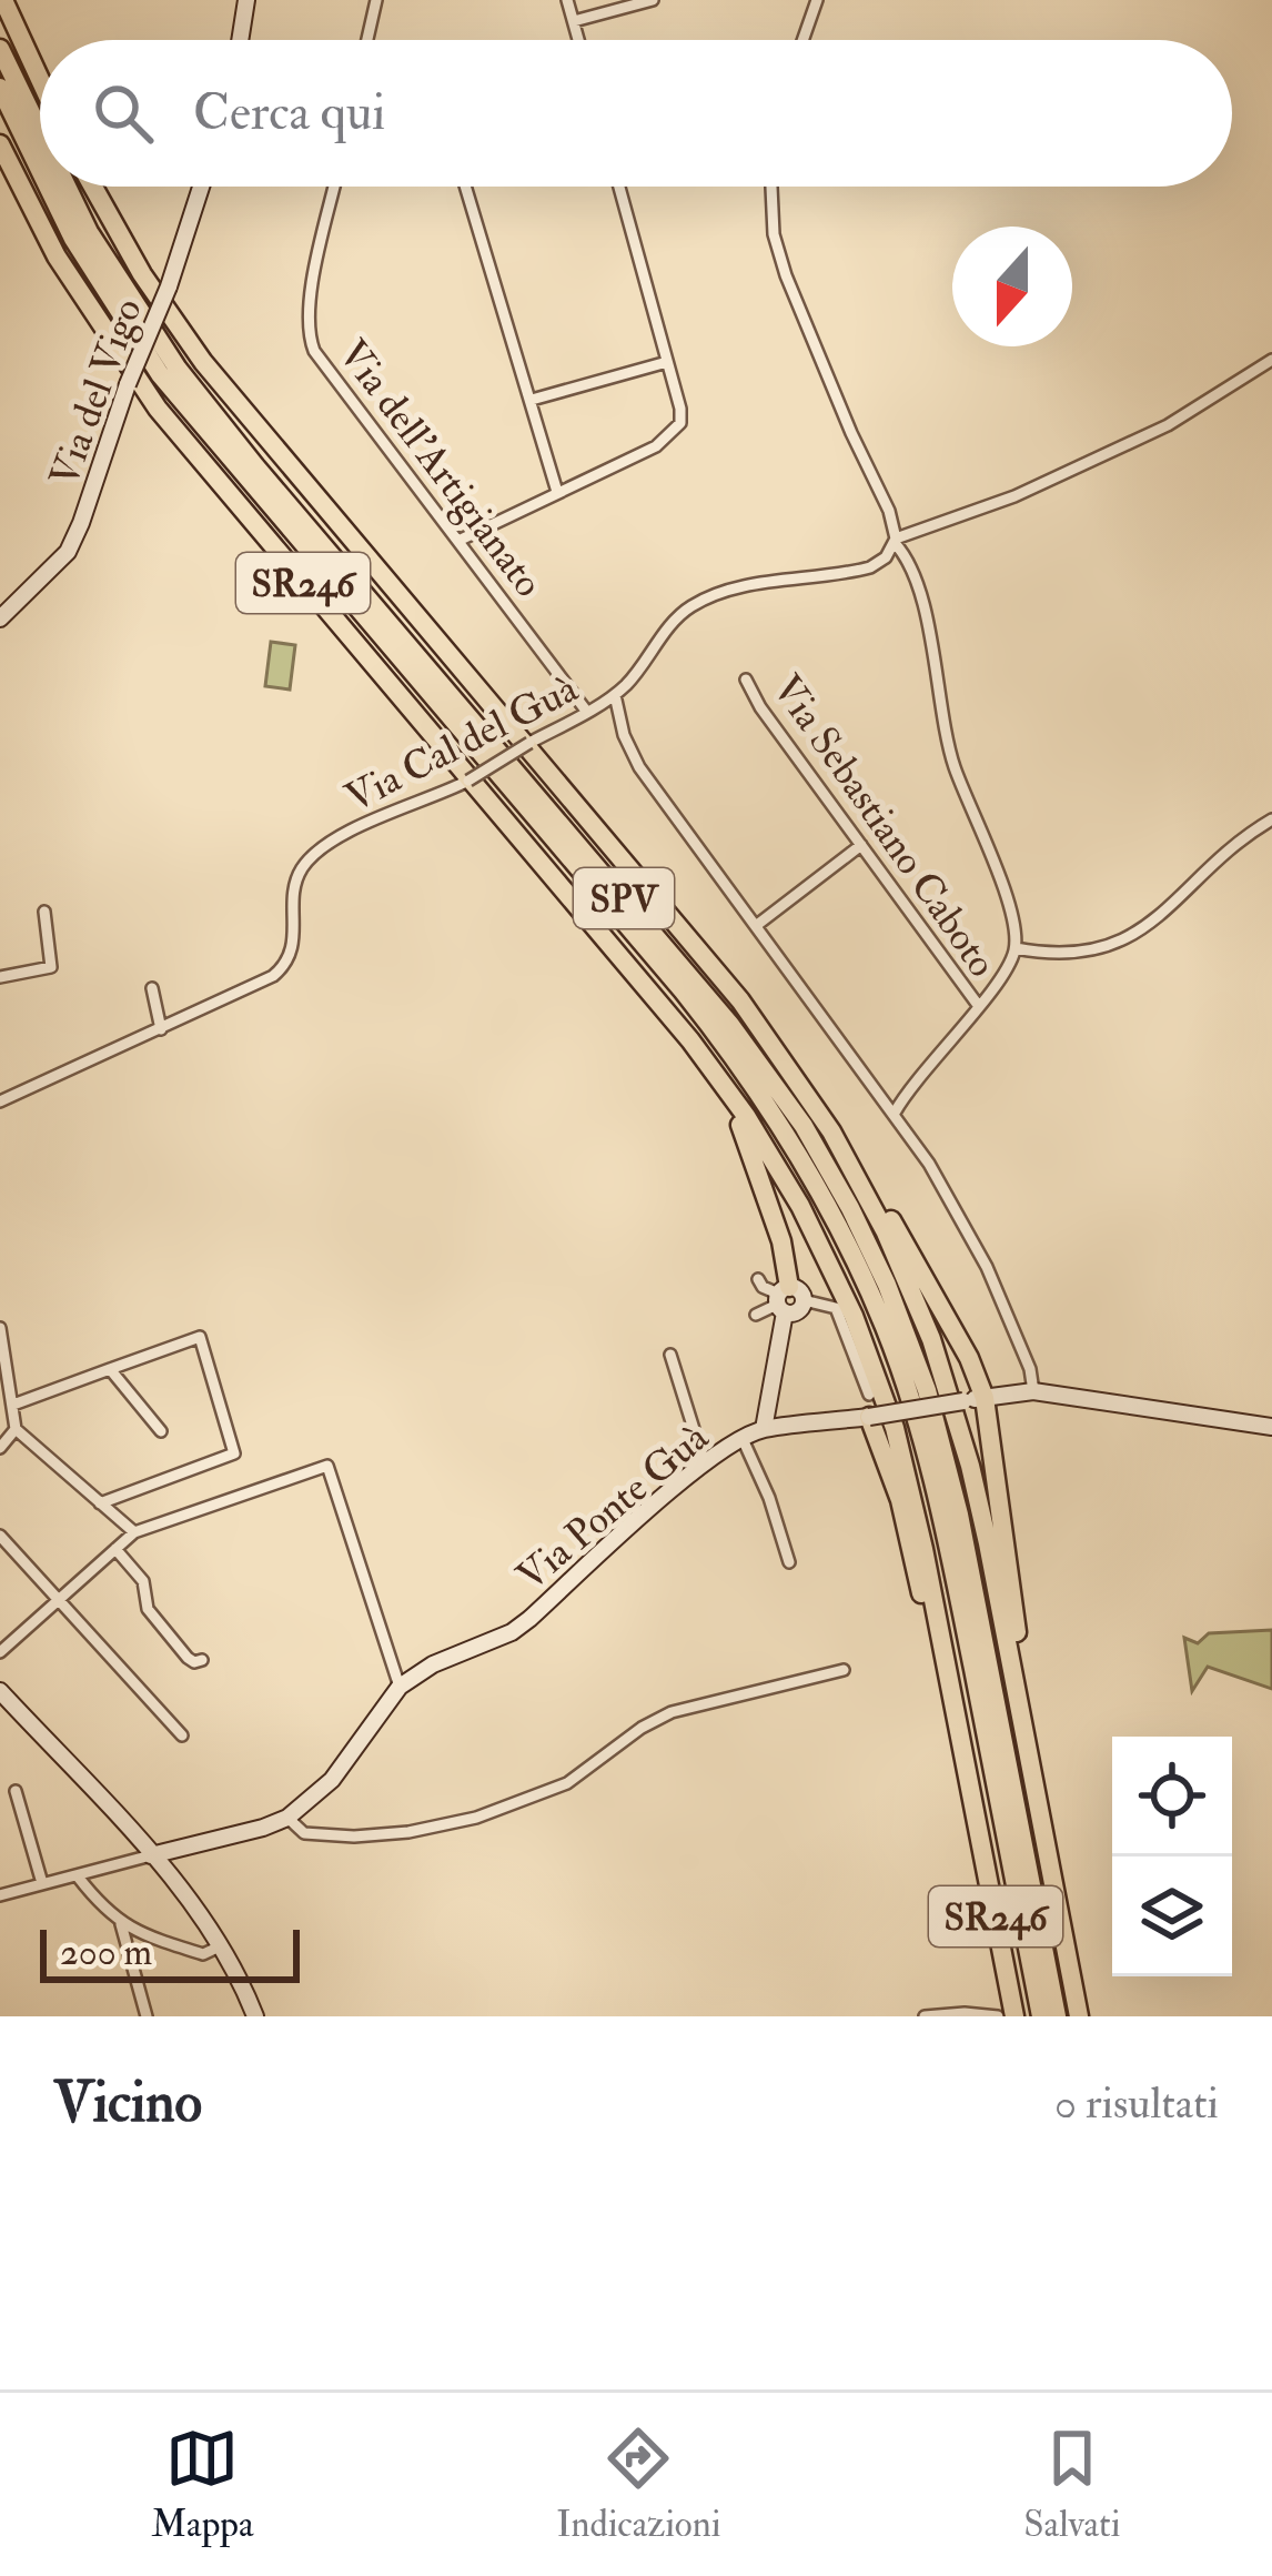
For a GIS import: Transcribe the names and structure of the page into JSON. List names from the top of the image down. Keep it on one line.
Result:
{"streets":{"highway":["SR246","SPV"],"street":["Via del Vigo","Via dell'Artigianato","Via Cal del Guà","Via Sebastiano Caboto","Via Ponte Guà"]},"crossings":[["Via dell'Artigianato","Via Cal del Guà"]],"scale_bar":"200 m","north":"bottom","page":{"search":"Cerca qui","scale":"200 m","heading":["Vicino","0 risultati"],"nav":["Mappa","Indicazioni","Salvati"]}}
